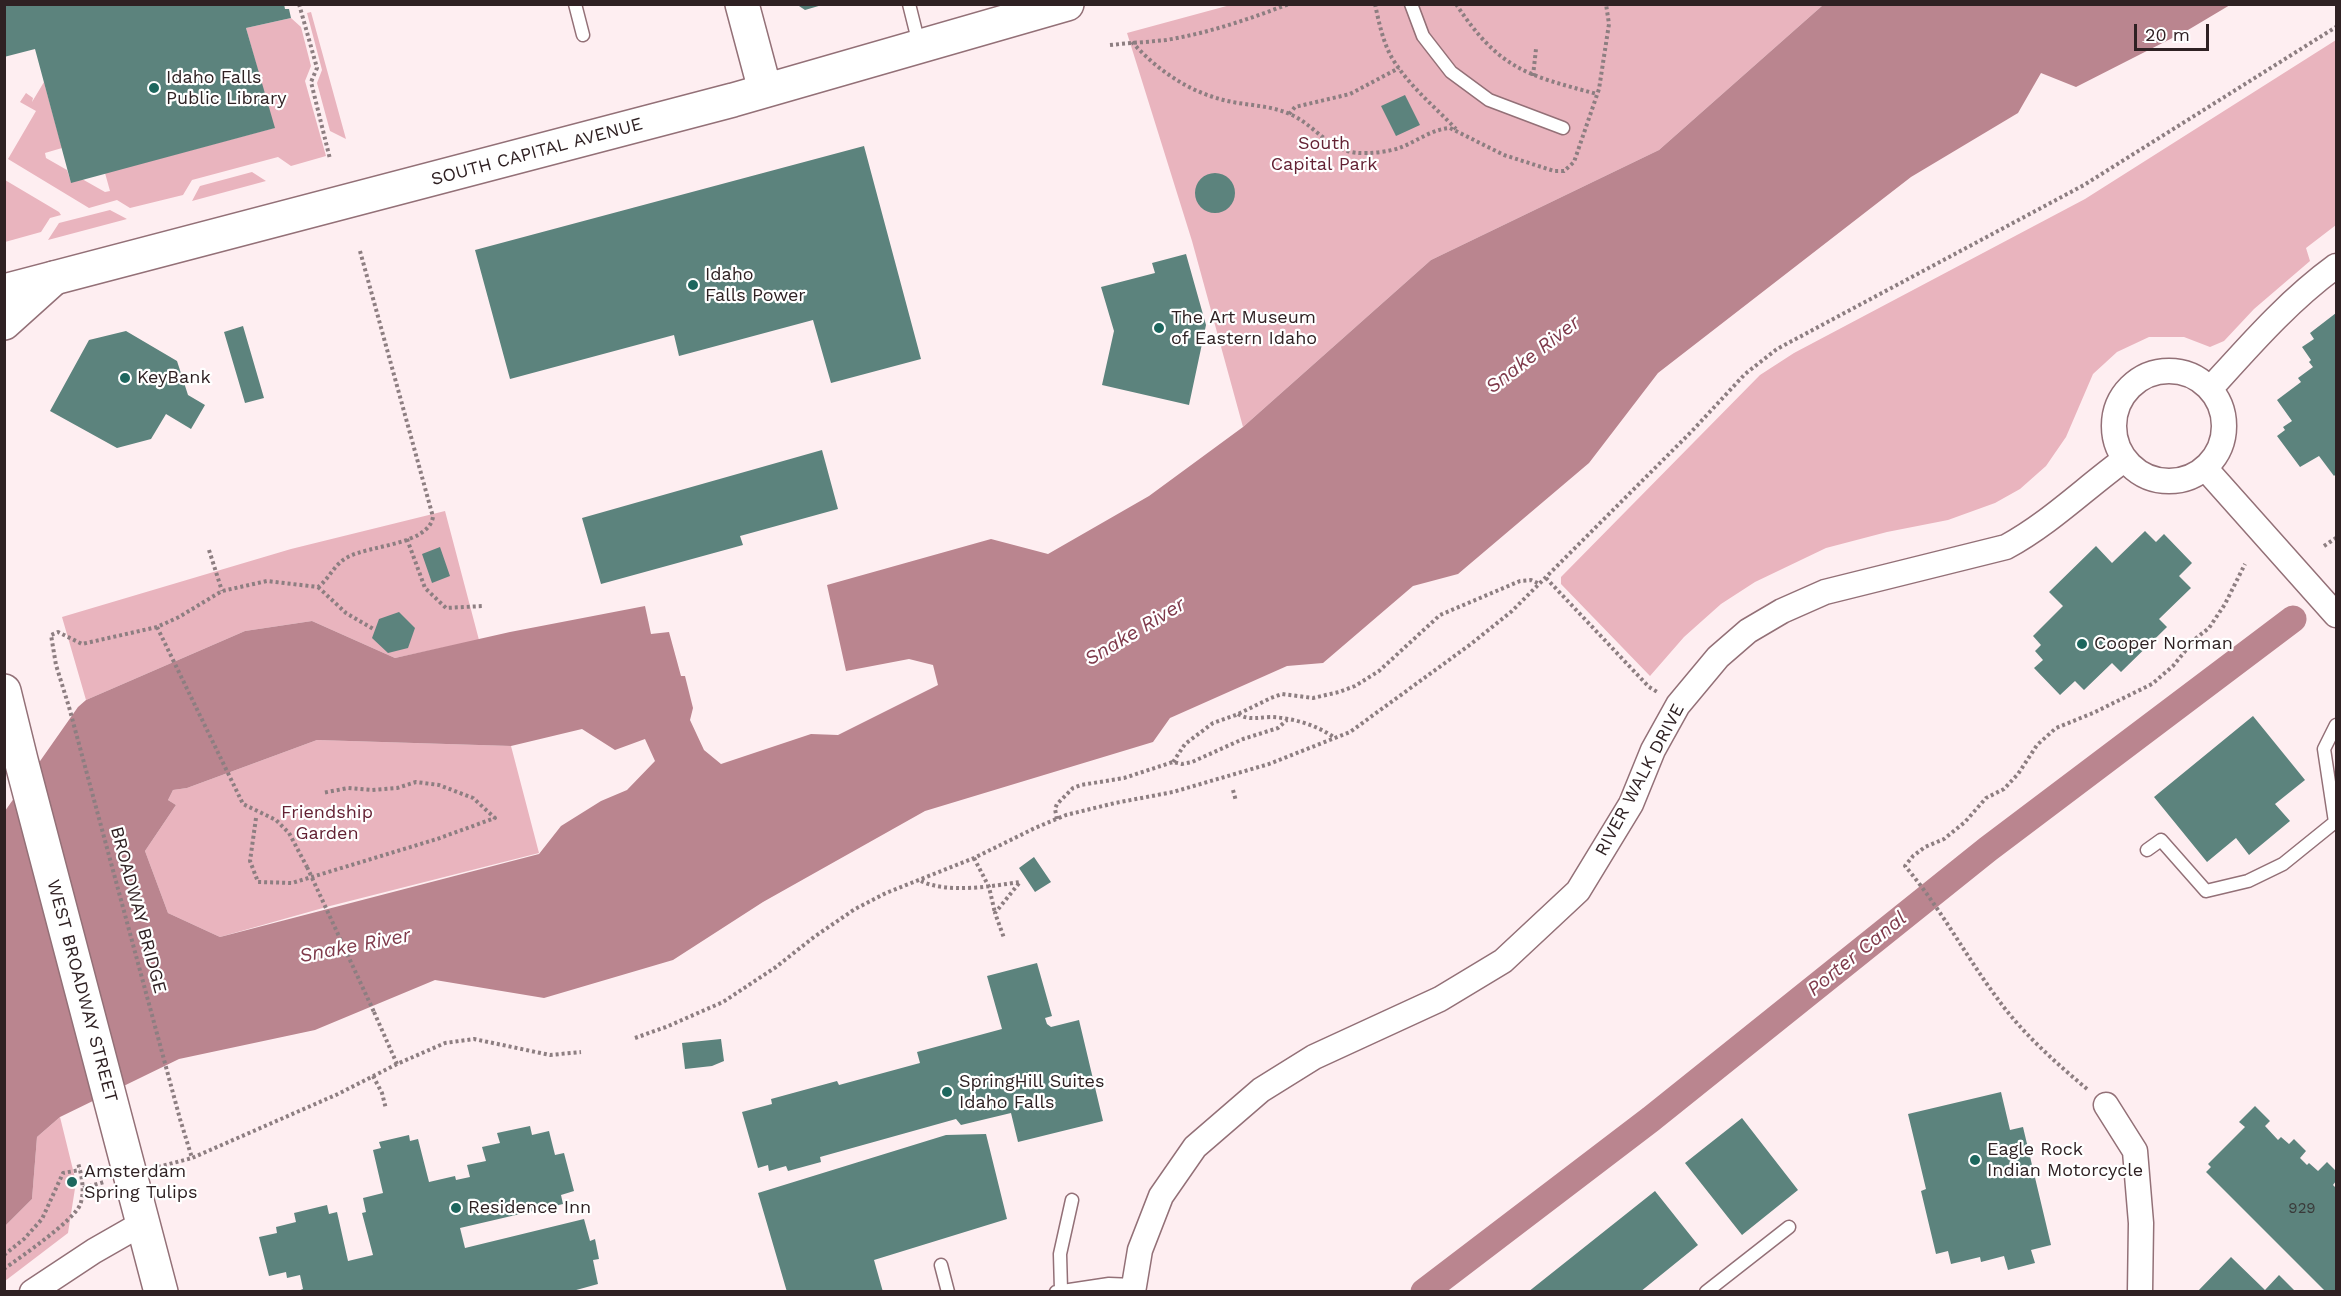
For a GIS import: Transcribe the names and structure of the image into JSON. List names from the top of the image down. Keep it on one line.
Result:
{"streets":{"street":["SOUTH CAPITAL AVENUE","RIVER WALK DRIVE","WEST BROADWAY STREET"],"path":["BROADWAY BRIDGE"]},"water":["Snake River","Porter Canal"],"parks":["South Capital Park","Friendship Garden"],"places":["Idaho Falls Public Library","Idaho Falls Power","The Art Museum of Eastern Idaho","KeyBank","Cooper Norman","SpringHill Suites Idaho Falls","Eagle Rock Indian Motorcycle","Amsterdam Spring Tulips","Residence Inn"],"house_numbers":["929"],"scale_bar":"20 m"}
